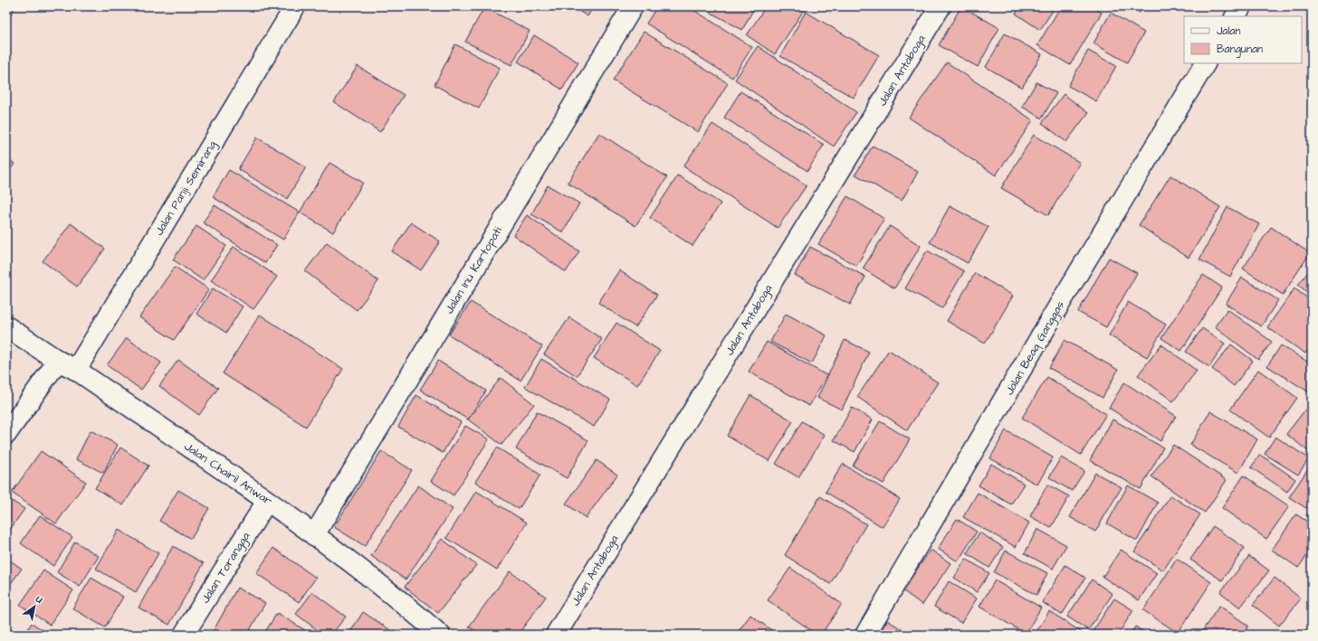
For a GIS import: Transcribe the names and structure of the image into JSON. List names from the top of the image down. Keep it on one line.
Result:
{"streets":{"street":["Jalan Antaboga","Jalan Panji Semirang","Jalan Inu Kartopati","Jalan Beaq Ganggas","Jalan Chairil Anwar","Jalan Torangga"]},"crossings":[["Jalan Panji Semirang","Jalan Chairil Anwar"],["Jalan Inu Kartopati","Jalan Chairil Anwar"],["Jalan Chairil Anwar","Jalan Torangga"]],"legend":["Jalan","Bangunan"],"north":"top right"}
